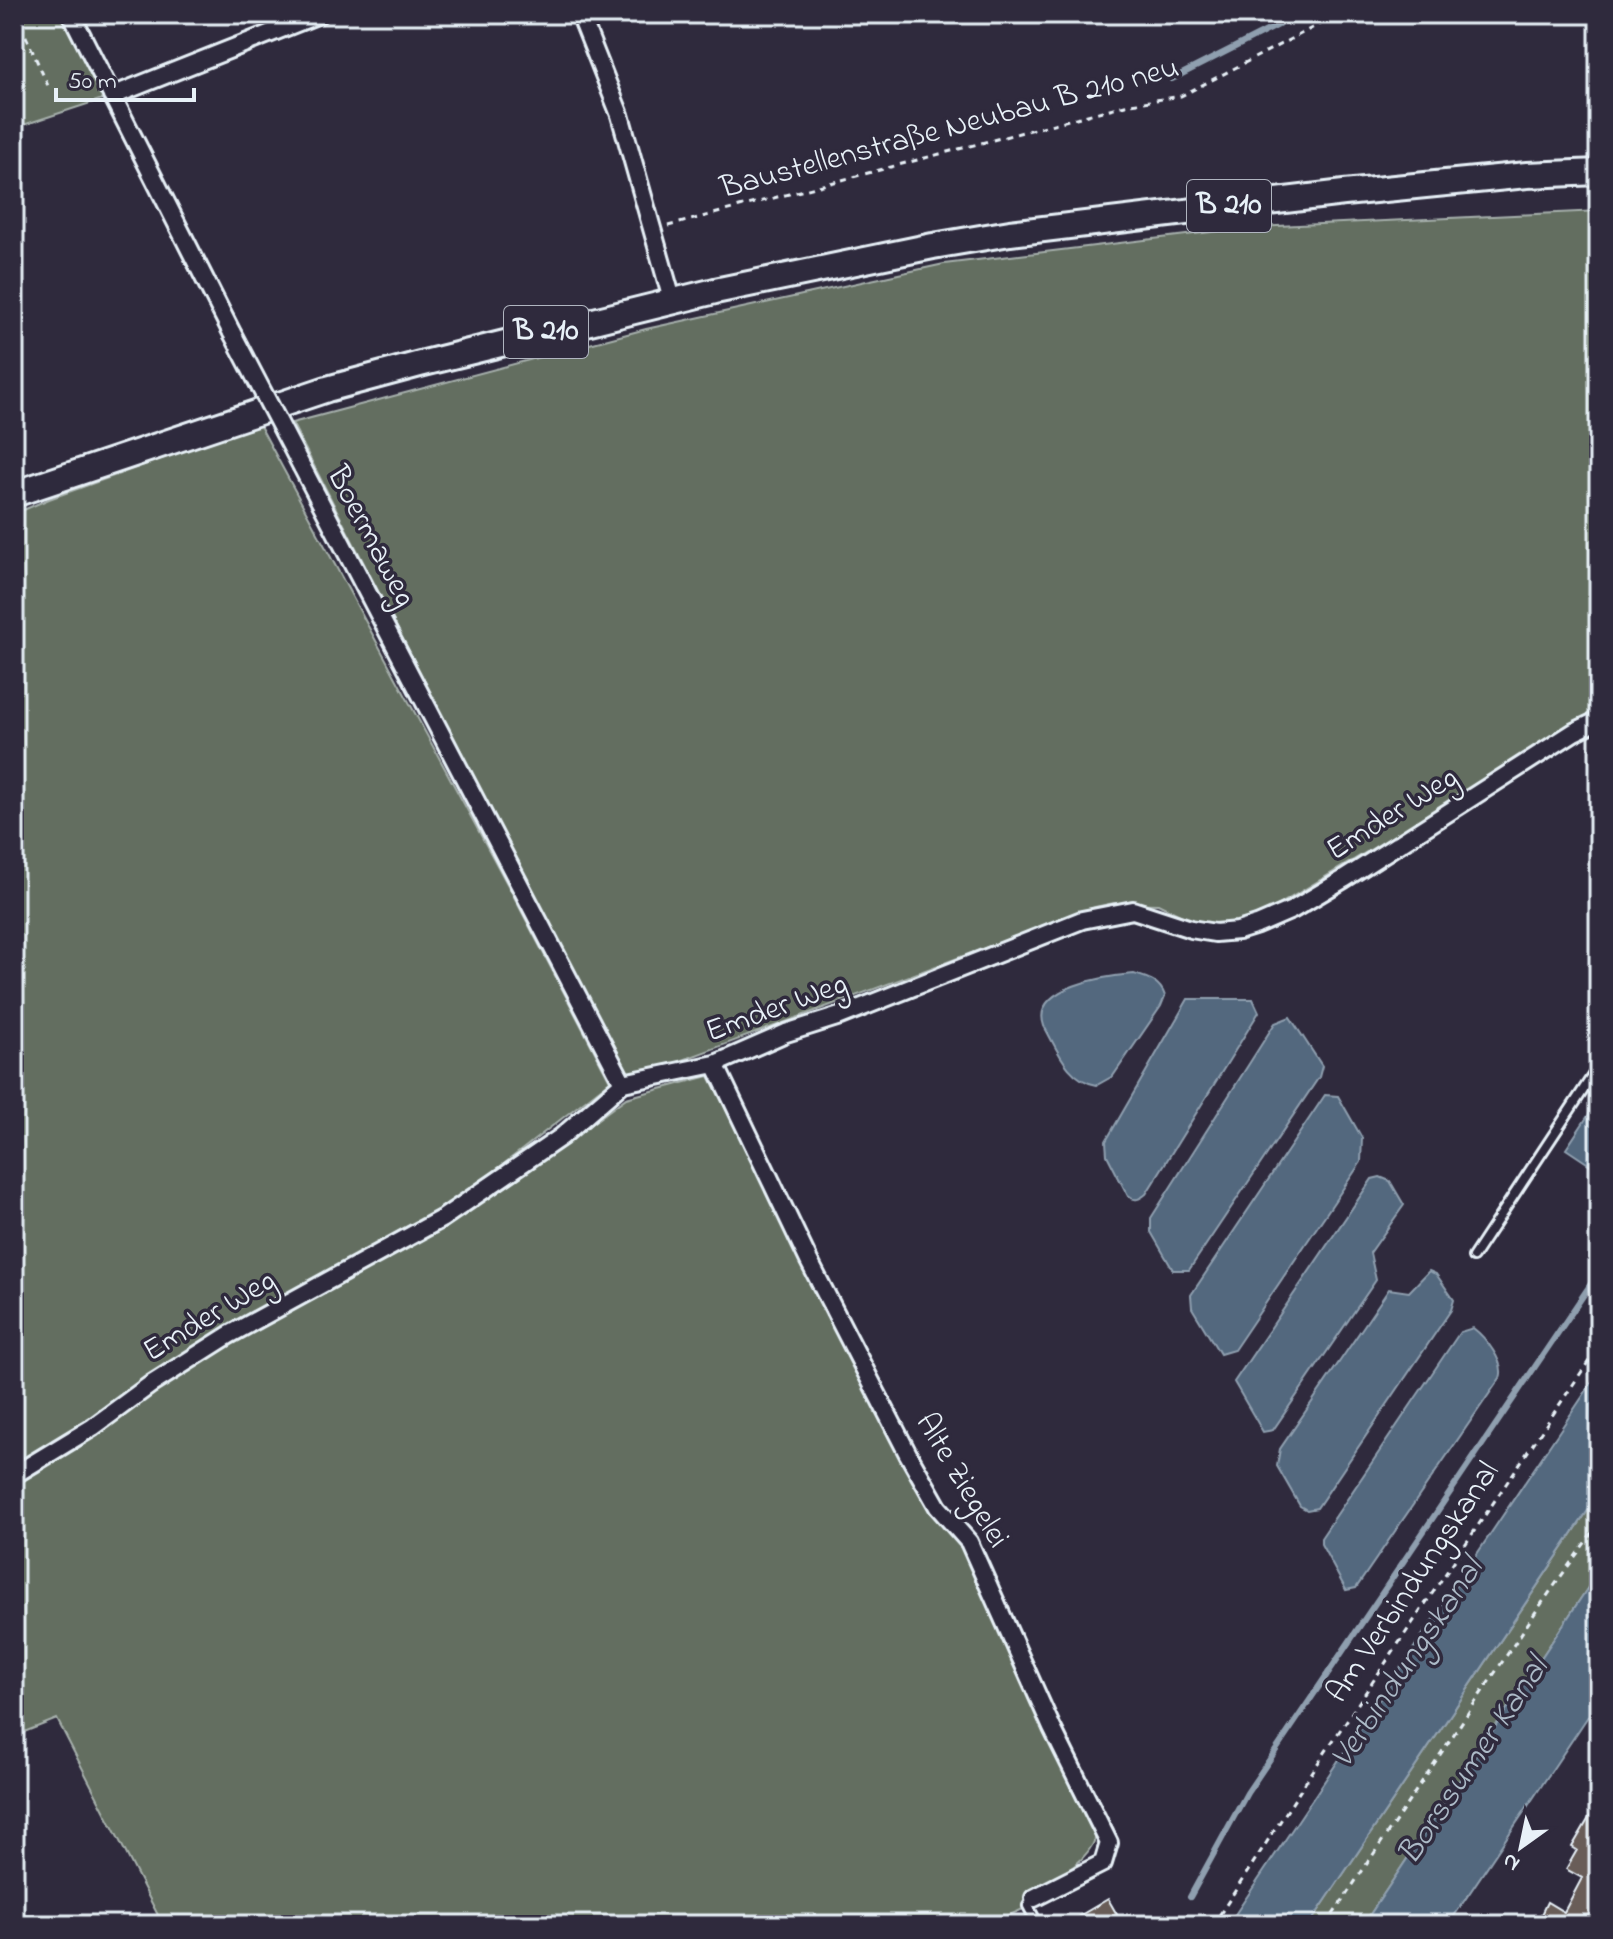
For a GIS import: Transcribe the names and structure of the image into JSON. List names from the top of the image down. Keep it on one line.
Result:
{"streets":{"main road":["B 210"],"street":["Boermaweg","Emder Weg","Alte Ziegelei"],"path":["Baustellenstraße Neubau B 210 neu","Am Verbindungskanal"]},"crossings":[["Boermaweg","Emder Weg"],["Emder Weg","Alte Ziegelei"]],"water":["Verbindungskanal","Borssumer Kanal"],"scale_bar":"50 m","north":"bottom left"}
